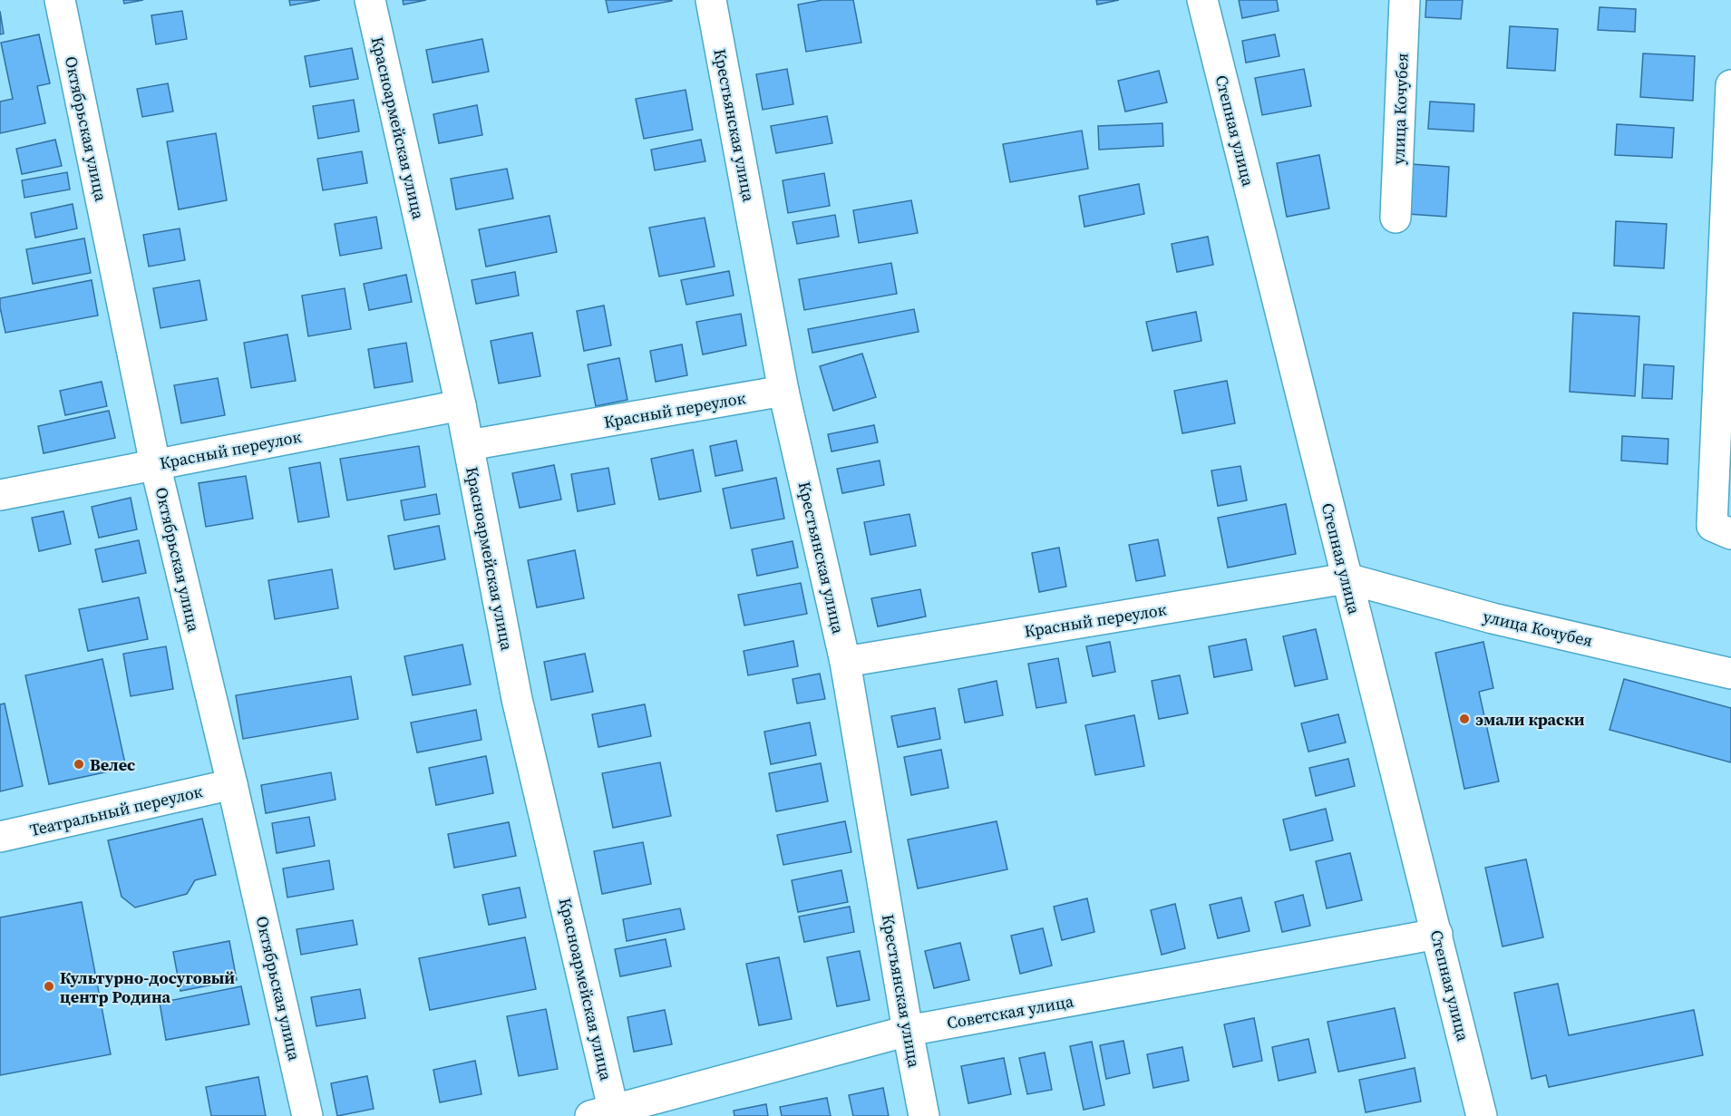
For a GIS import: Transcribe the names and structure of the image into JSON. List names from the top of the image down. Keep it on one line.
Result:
{"streets":{"street":["улица Кочубея","Крестьянская улица","Красноармейская улица","Октябрьская улица","Степная улица","Красный переулок","Театральный переулок","Советская улица"]},"crossings":[["улица Кочубея","Степная улица"],["улица Кочубея","Красный переулок"],["Крестьянская улица","Красный переулок"],["Крестьянская улица","Советская улица"],["Красноармейская улица","Красный переулок"],["Красноармейская улица","Советская улица"],["Октябрьская улица","Красный переулок"],["Октябрьская улица","Театральный переулок"],["Степная улица","Красный переулок"],["Степная улица","Советская улица"]],"places":["эмали краски","Велес","Культурно-досуговый центр Родина"]}
